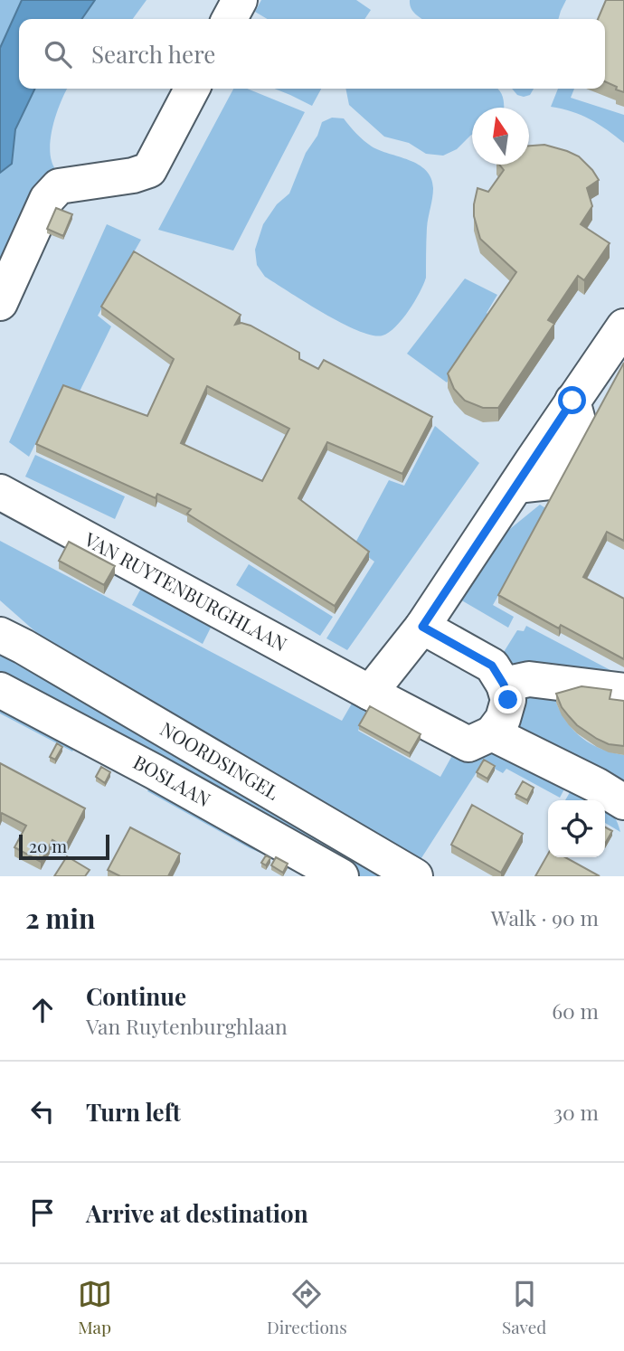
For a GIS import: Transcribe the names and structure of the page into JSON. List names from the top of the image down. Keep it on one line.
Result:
{"streets":{"street":["VAN RUYTENBURGHLAAN","NOORDSINGEL","BOSLAAN"]},"scale_bar":"20 m","north":"top","page":{"search":"Search here","scale":"20 m","heading":["2 min","Walk · 90 m"],"list":[["Continue","Van Ruytenburghlaan","60 m"],["Turn left","30 m"],"Arrive at destination"],"nav":["Map","Directions","Saved"]}}
